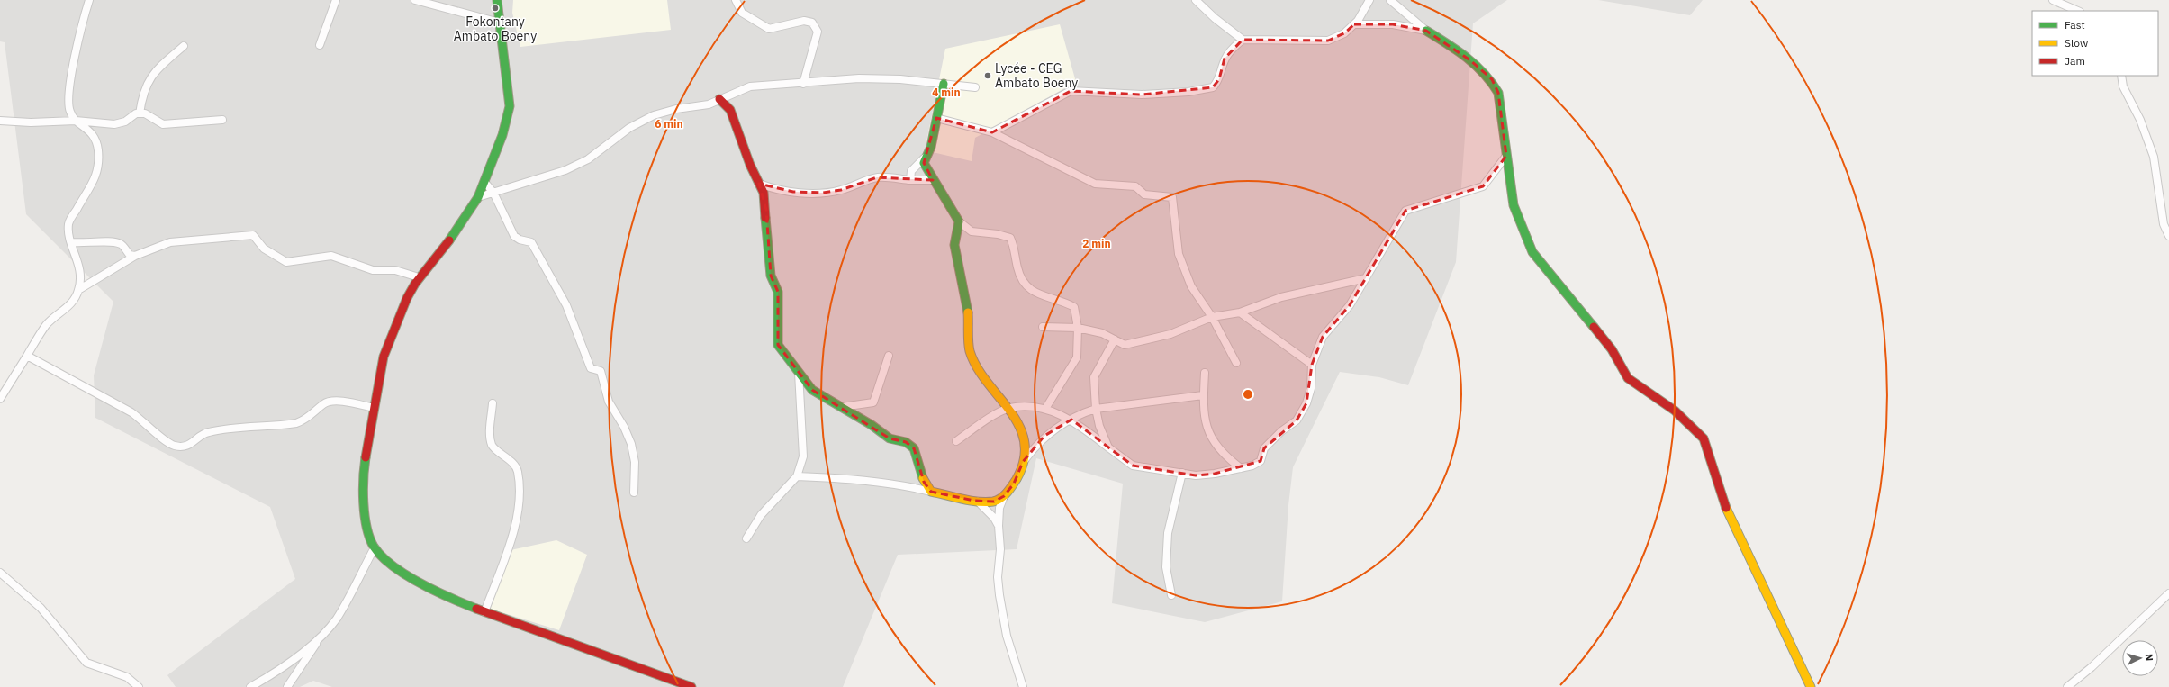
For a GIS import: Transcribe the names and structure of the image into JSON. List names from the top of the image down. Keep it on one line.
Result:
{"places":["Fokontany Ambato Boeny","Lycée - CEG Ambato Boeny"],"legend":["Fast","Slow","Jam"],"north":"right","rings":["4 min","6 min","2 min"]}
